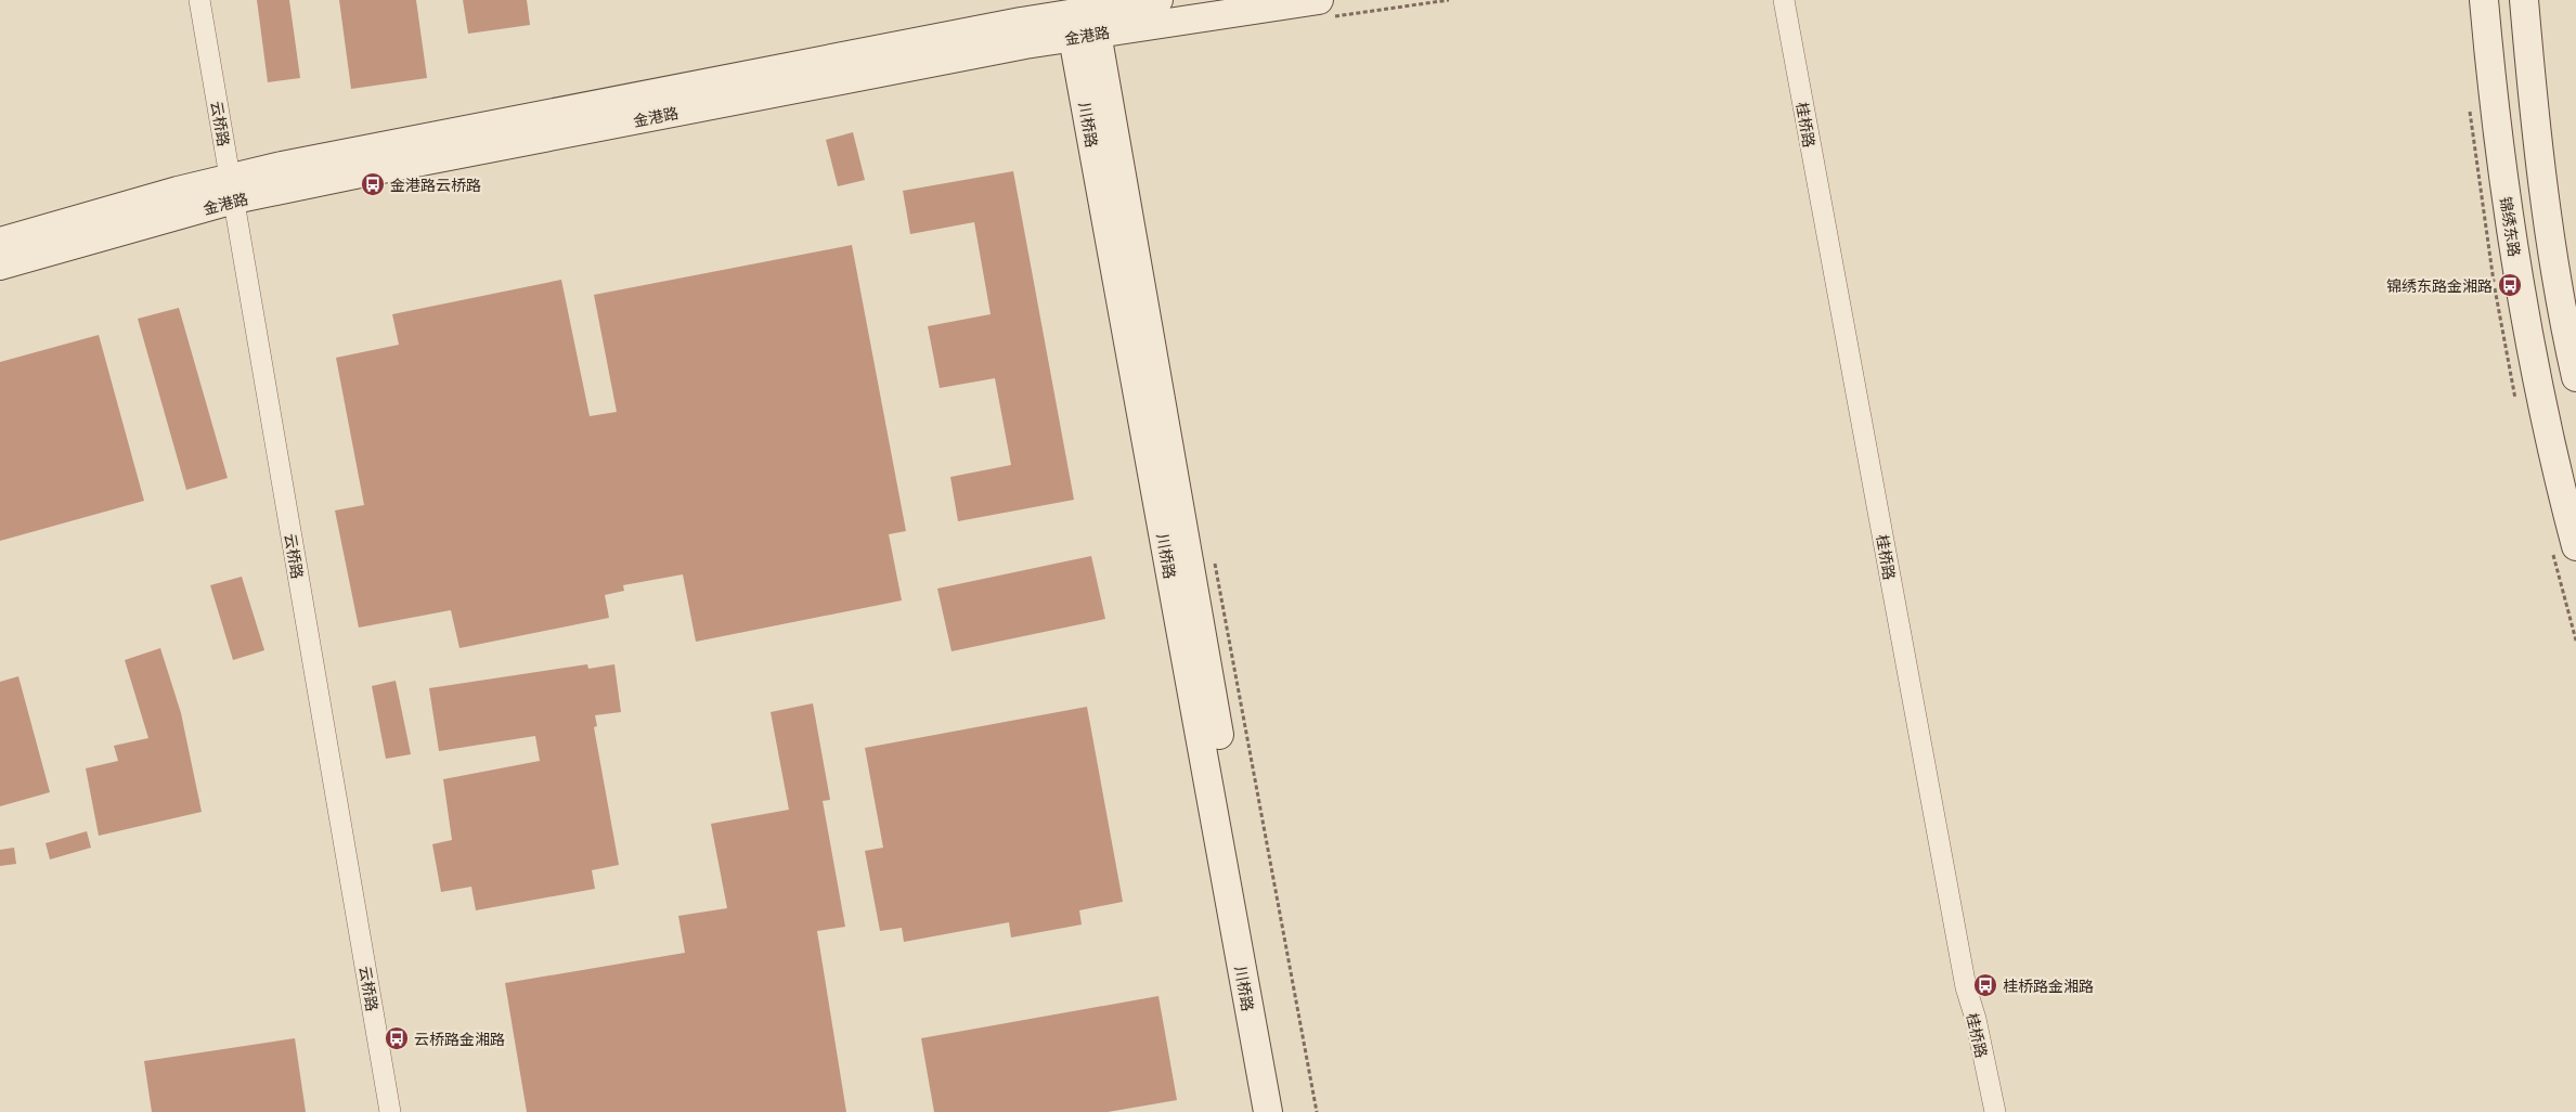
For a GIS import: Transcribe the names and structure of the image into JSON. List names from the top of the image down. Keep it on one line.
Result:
{"streets":{"street":["金港路","云桥路","川桥路","桂桥路","锦绣东路"]},"crossings":[["金港路","云桥路"],["金港路","川桥路"]],"places":{"bus stop":["金港路云桥路","锦绣东路金湘路","桂桥路金湘路","云桥路金湘路"]}}
